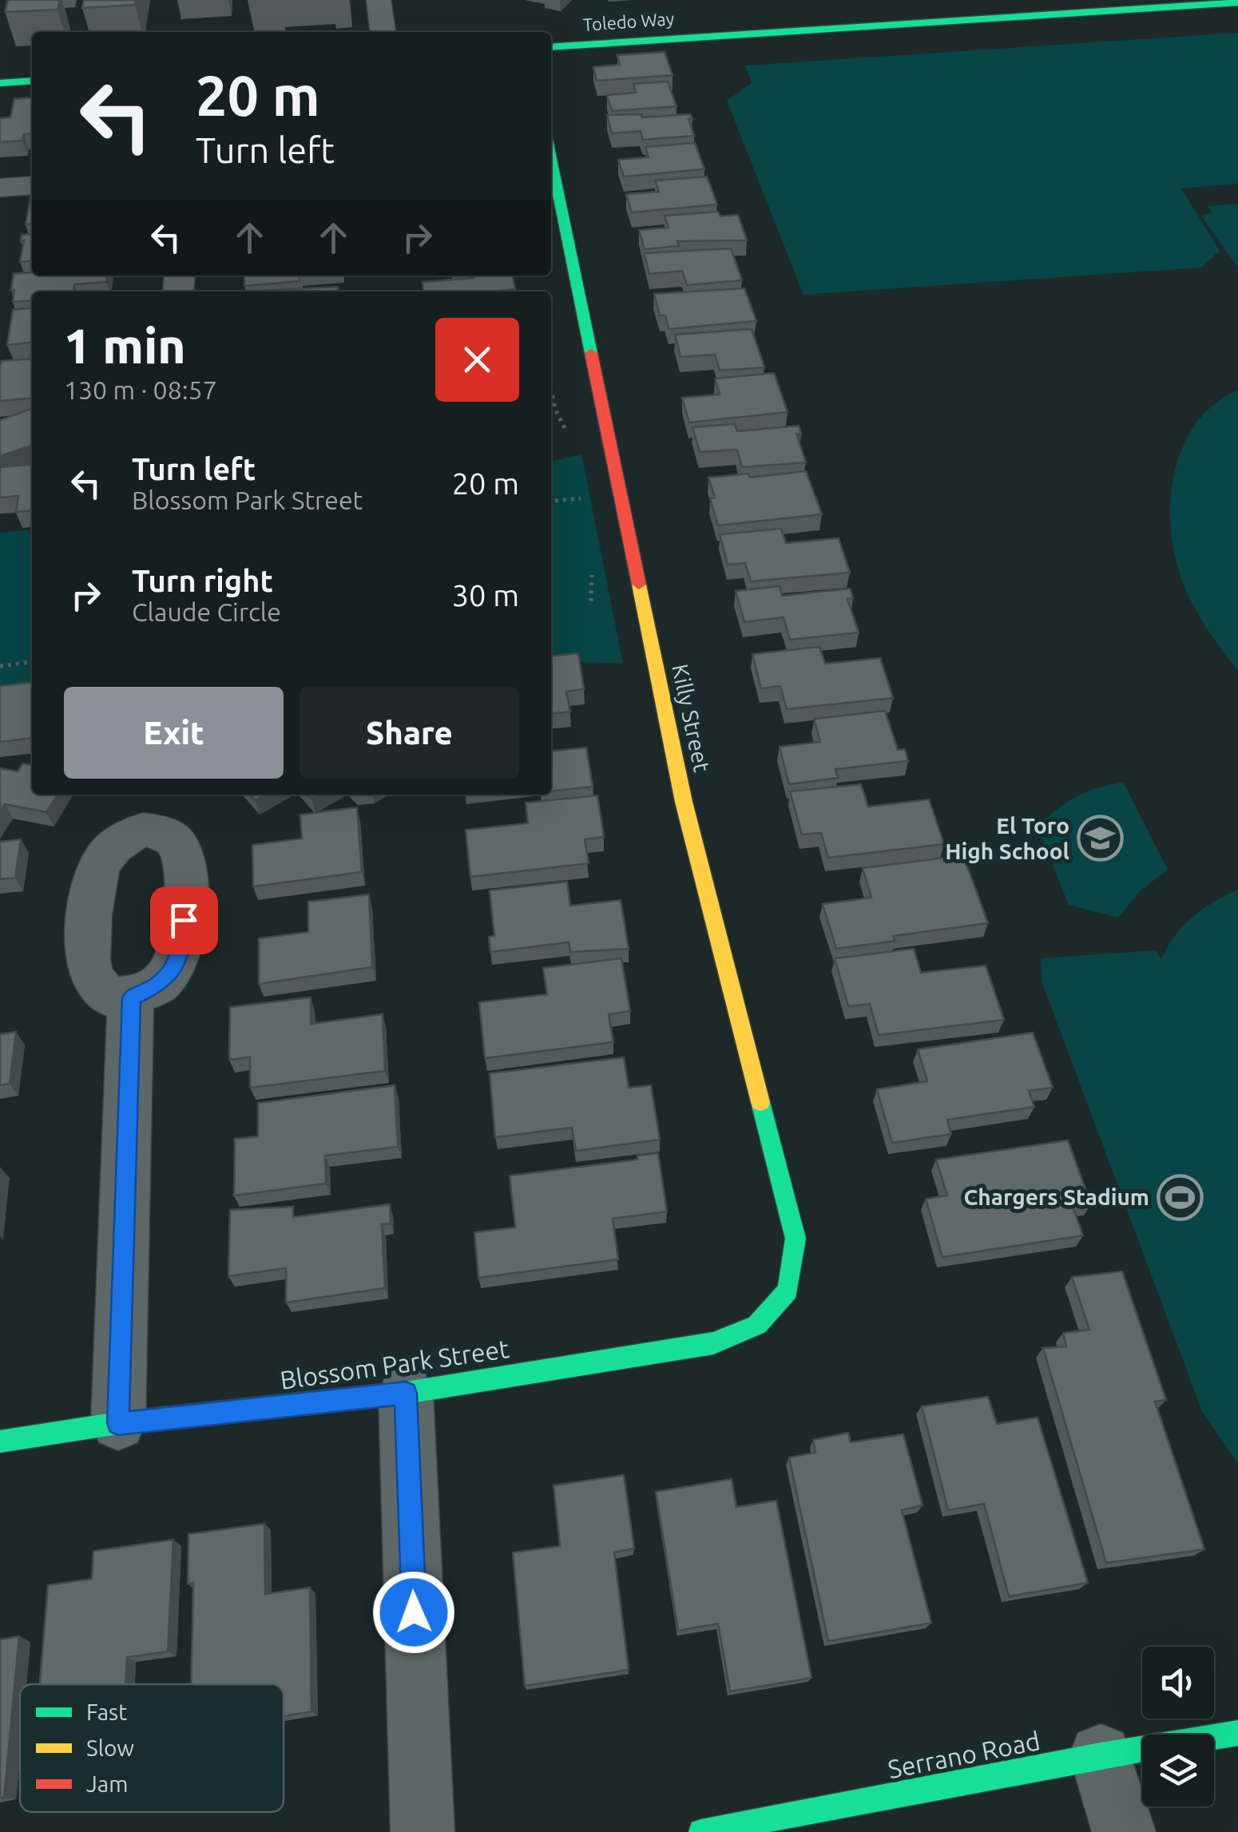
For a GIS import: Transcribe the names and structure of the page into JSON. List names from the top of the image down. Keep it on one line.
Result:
{"streets":{"street":["Toledo Way","Killy Street","Blossom Park Street","Serrano Road"]},"crossings":[["Killy Street","Blossom Park Street"]],"places":{"school or university":["El Toro High School"],"sports":["Chargers Stadium"]},"legend":["Fast","Slow","Jam"],"page":{"turn":["20 m","Turn left"],"heading":["1 min","130 m · 08:57"],"list":[{"name":"Turn left","note":"Blossom Park Street","value":"20 m"},{"name":"Turn right","note":"Claude Circle","value":"30 m"}],"buttons":["Exit","Share"]}}
